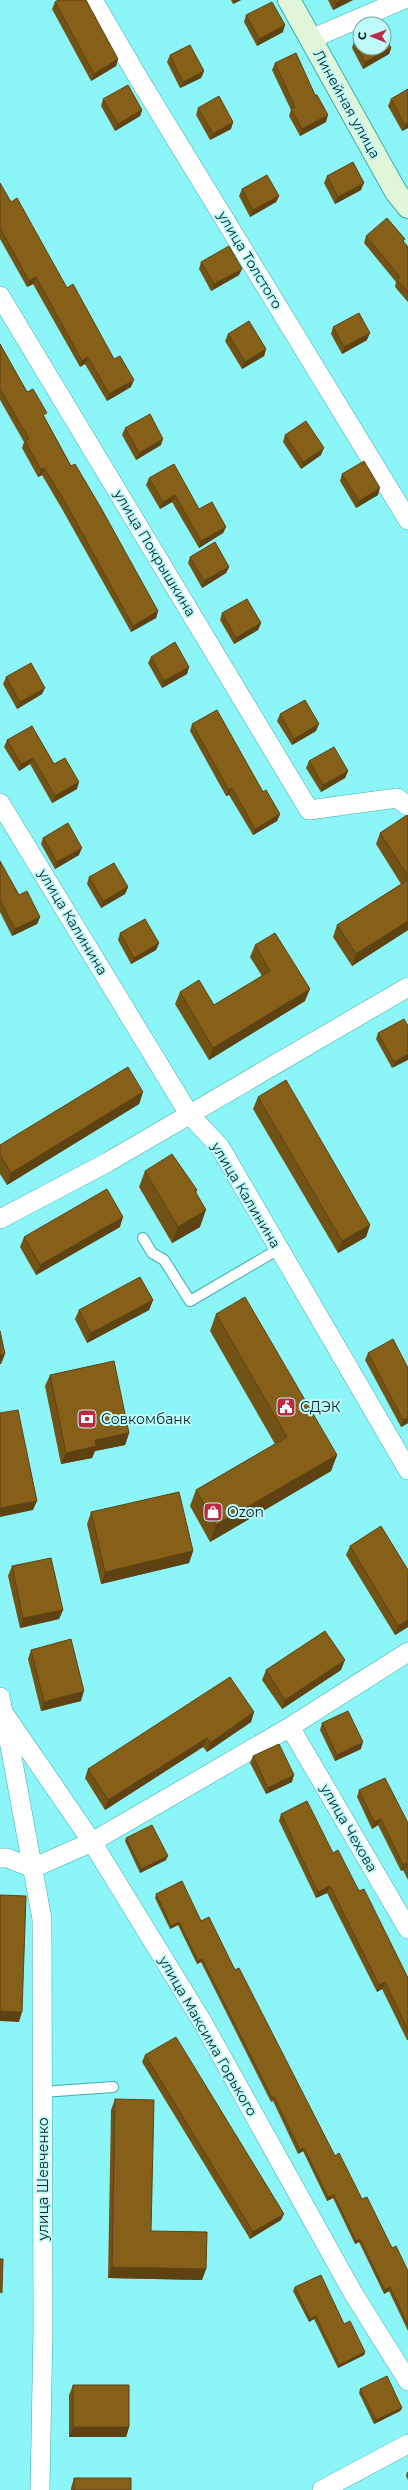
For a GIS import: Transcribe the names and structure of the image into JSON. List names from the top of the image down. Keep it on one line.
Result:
{"streets":{"street":["Линейная улица","улица Толстого","улица Покрышкина","улица Калинина","улица Чехова","улица Максима Горького","улица Шевченко"]},"crossings":[["улица Максима Горького","улица Шевченко"]],"places":{"public building":["СДЭК"],"bank":["Совкомбанк"],"shop":["Ozon"]},"north":"left"}
